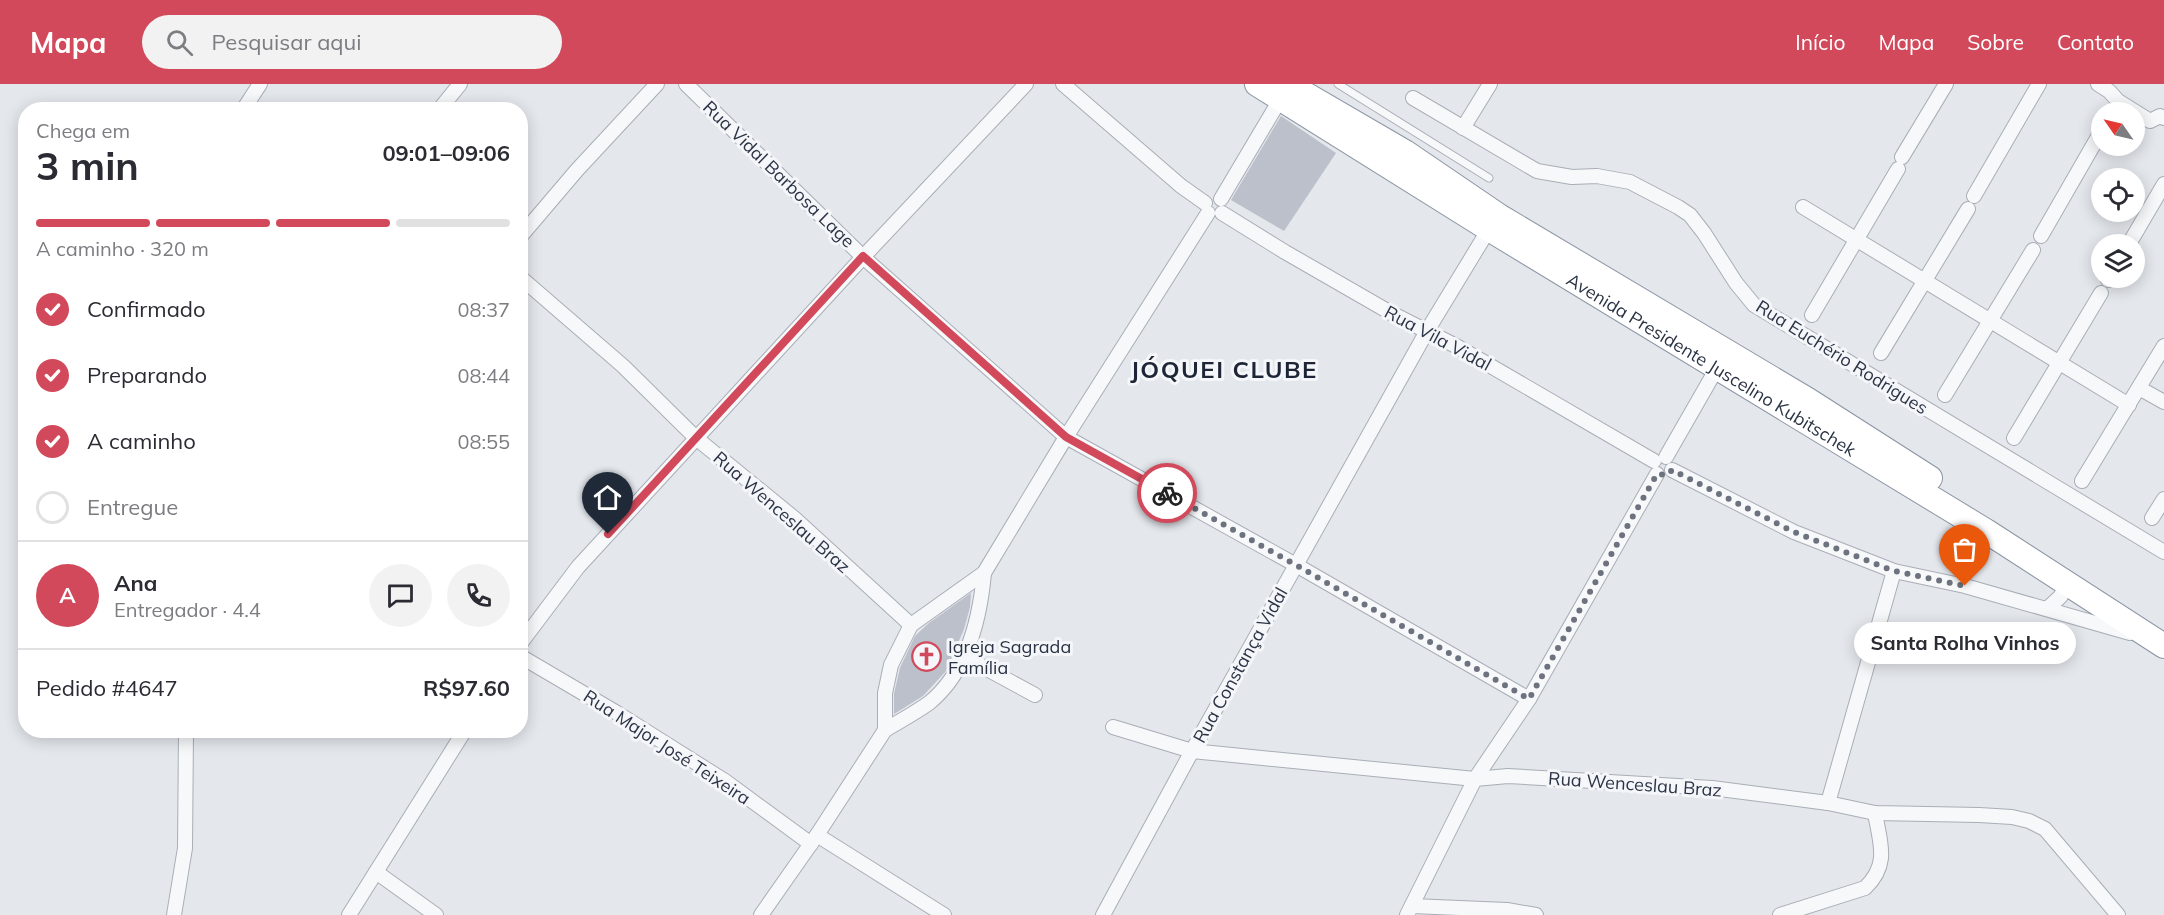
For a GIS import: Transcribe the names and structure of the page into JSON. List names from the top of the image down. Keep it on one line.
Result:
{"streets":{"highway":["Avenida Presidente Juscelino Kubitschek"],"street":["Rua Vidal Barbosa Lage","Rua Vila Vidal","Rua Euchério Rodrigues","Rua Wenceslau Braz","Rua Constança Vidal","Rua Major José Teixeira"]},"crossings":[["Rua Vidal Barbosa Lage","Rua Constança Vidal"],["Rua Vila Vidal","Rua Constança Vidal"],["Avenida Presidente Juscelino Kubitschek","Rua Constança Vidal"],["Rua Wenceslau Braz","Rua Constança Vidal"]],"districts":["JÓQUEI CLUBE"],"places":{"other":["Santa Rolha Vinhos"],"church":["Igreja Sagrada Família"]},"north":"top left","page":{"header":"Mapa","search":"Pesquisar aqui","nav":["Início","Mapa","Sobre","Contato"],"heading":["3 min","Chega em","09:01–09:06"],"panel":["Ana","Entregador · 4.4","Pedido #4647","R$97.60"],"bar":"A caminho · 320 m","list":[["Confirmado","08:37"],["Preparando","08:44"],["A caminho","08:55"],"Entregue"],"round":"A","bubble":"Santa Rolha Vinhos"}}
